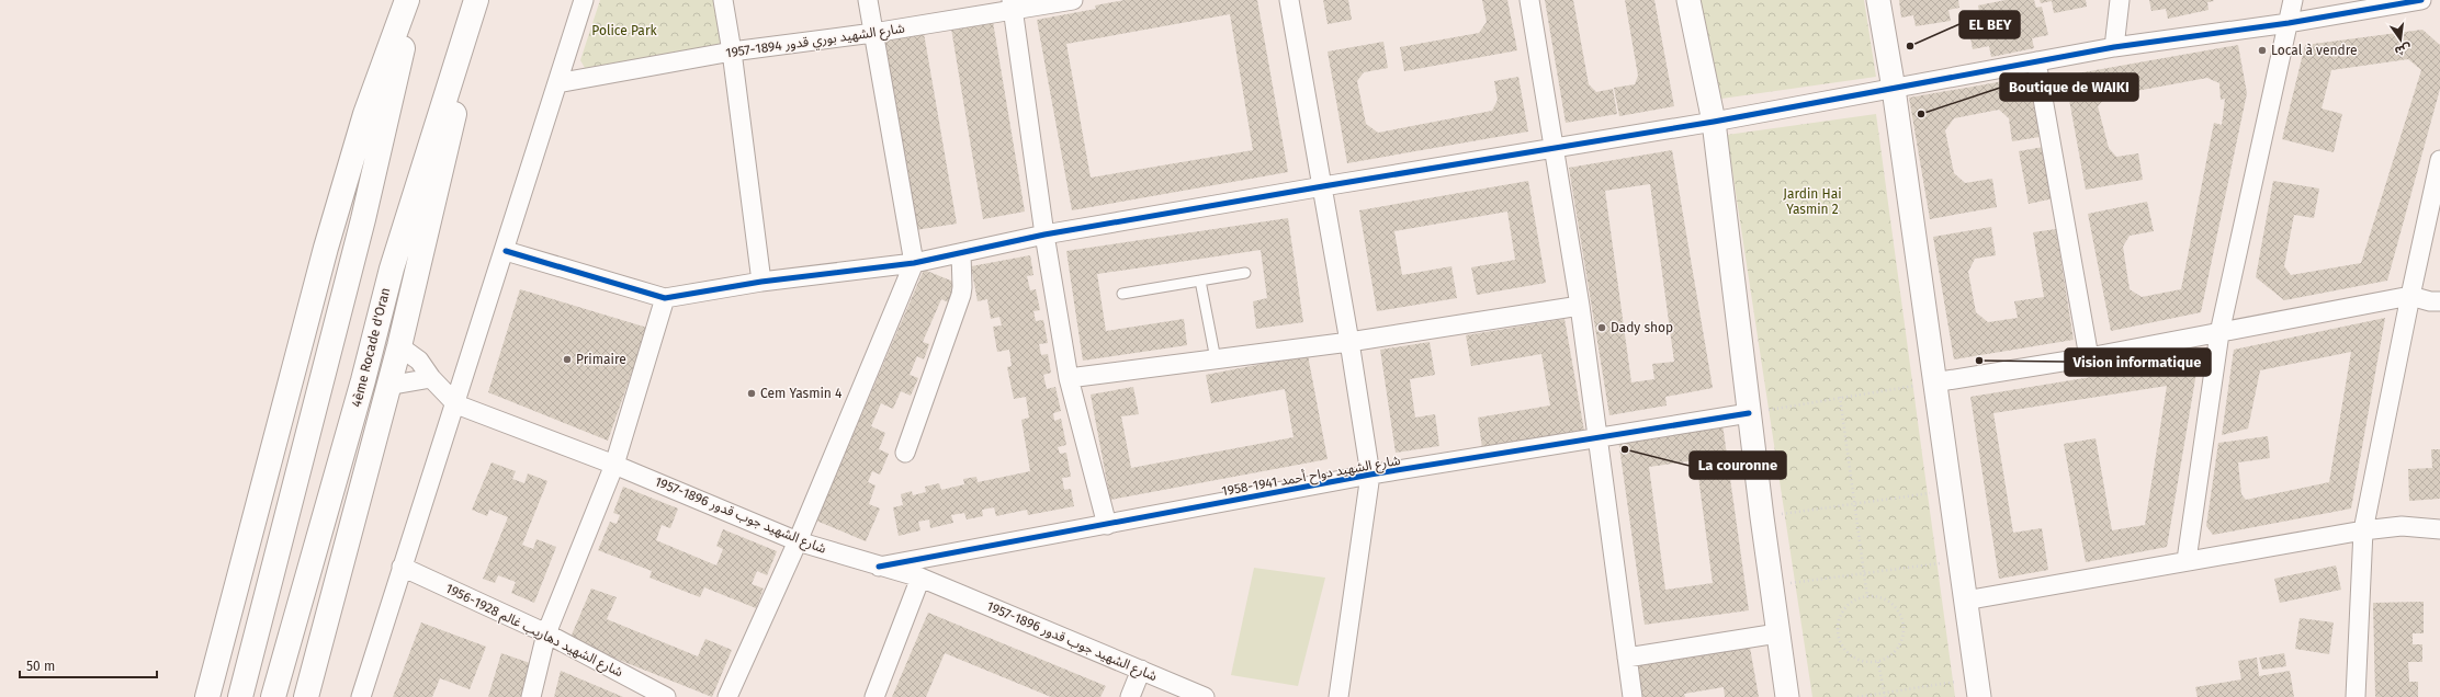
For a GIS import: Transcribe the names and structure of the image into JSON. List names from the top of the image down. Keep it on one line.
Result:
{"streets":{"highway":["4ème Rocade d'Oran"],"street":["شارع الشهيد بوري قدور 1894-1957","شارع الشهيد دواح أحمد 1941-1958","شارع الشهيد جوب قدور 1896-1957","شارع الشهيد دهاريب غالم 1928-1956"]},"crossings":[["شارع الشهيد دواح أحمد 1941-1958","شارع الشهيد جوب قدور 1896-1957"]],"parks":["Police Park","Jardin Hai Yasmin 2"],"places":["EL BEY","Local à vendre","Boutique de WAIKI","Dady shop","Primaire","Vision informatique","Cem Yasmin 4","La couronne"],"scale_bar":"50 m","north":"bottom"}
